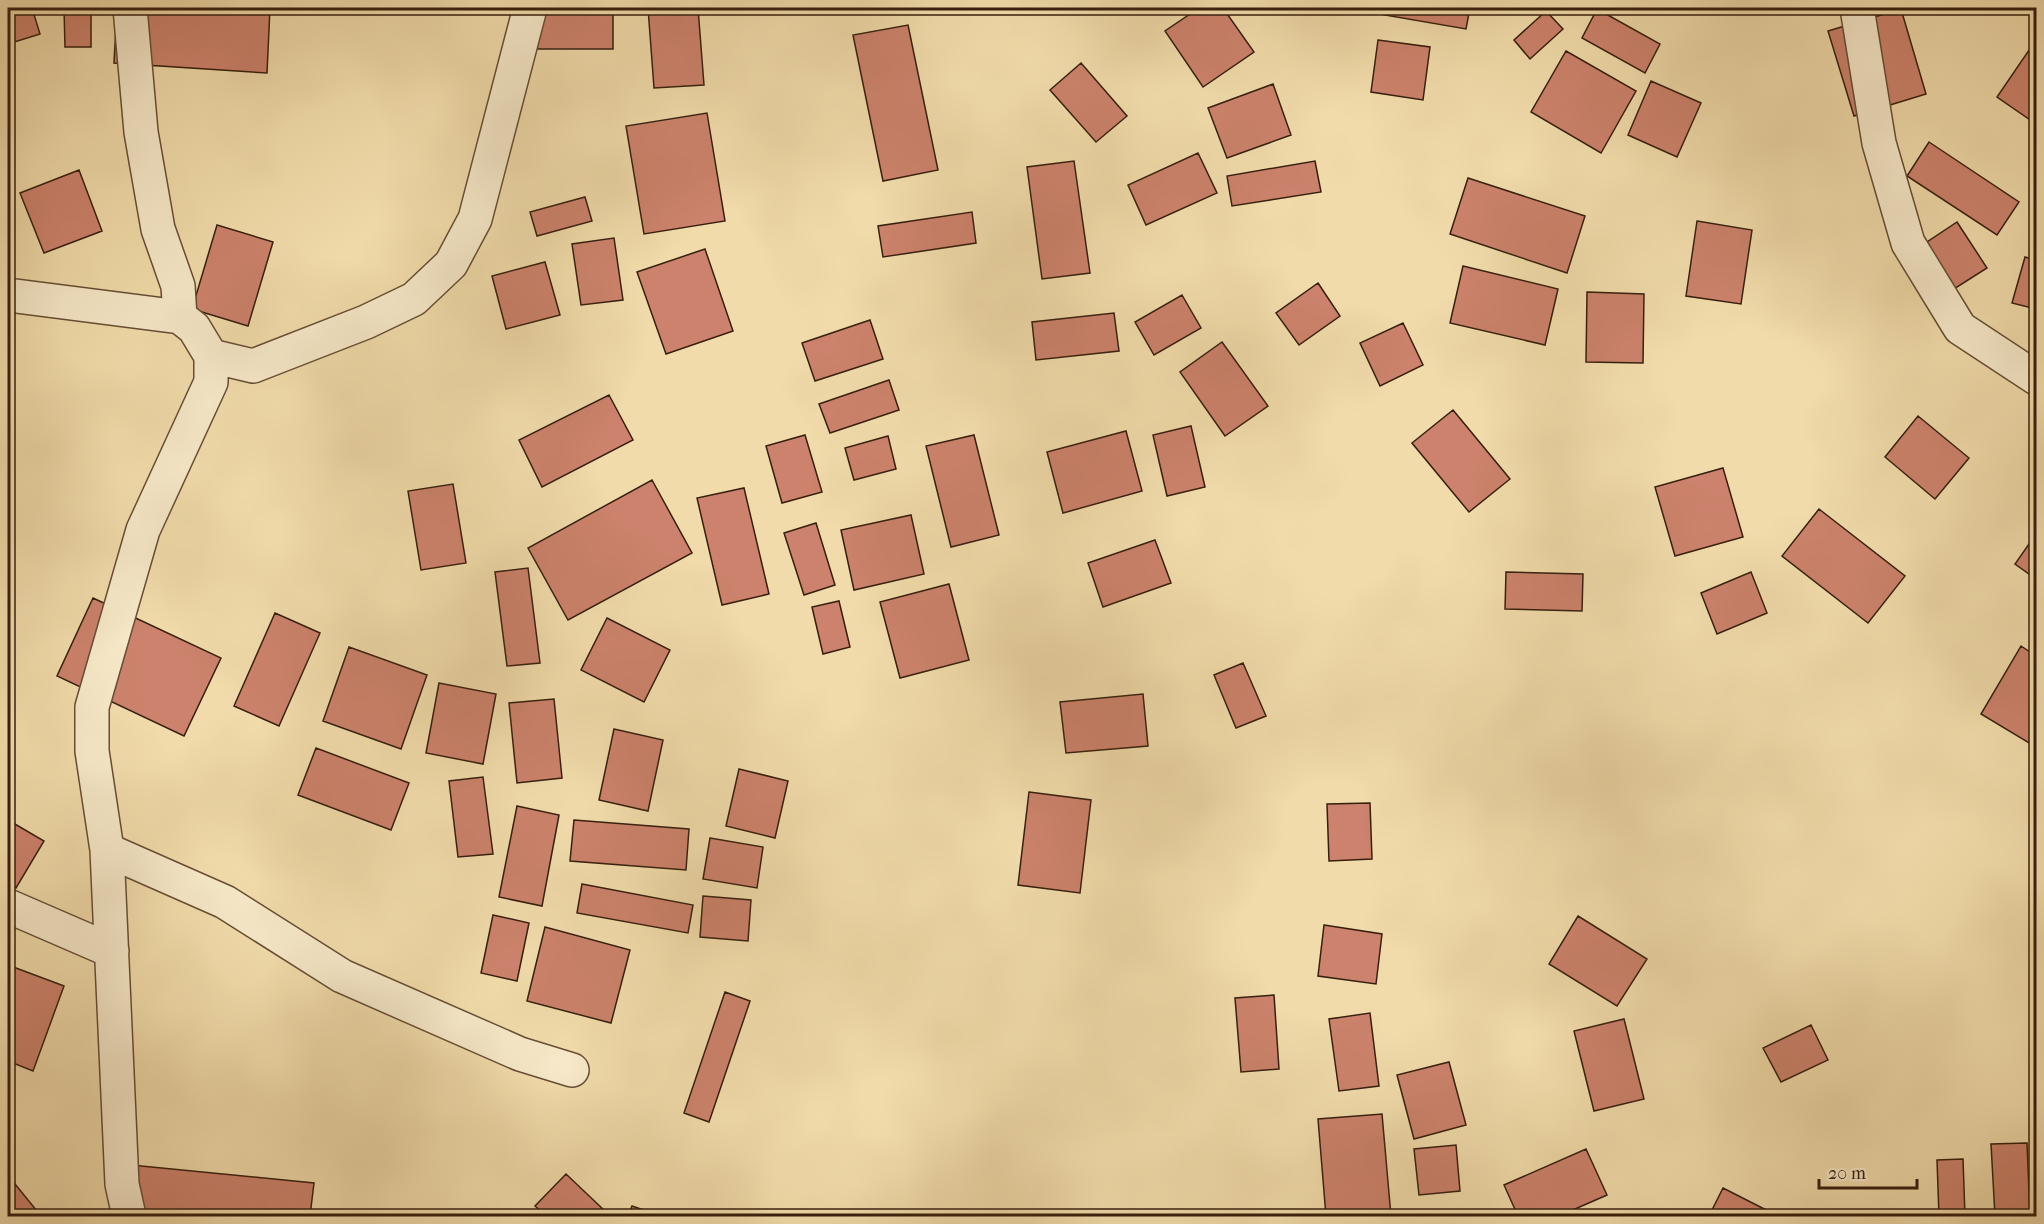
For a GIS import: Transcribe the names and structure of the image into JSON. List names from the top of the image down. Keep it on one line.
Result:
{"scale_bar":"20 m"}
